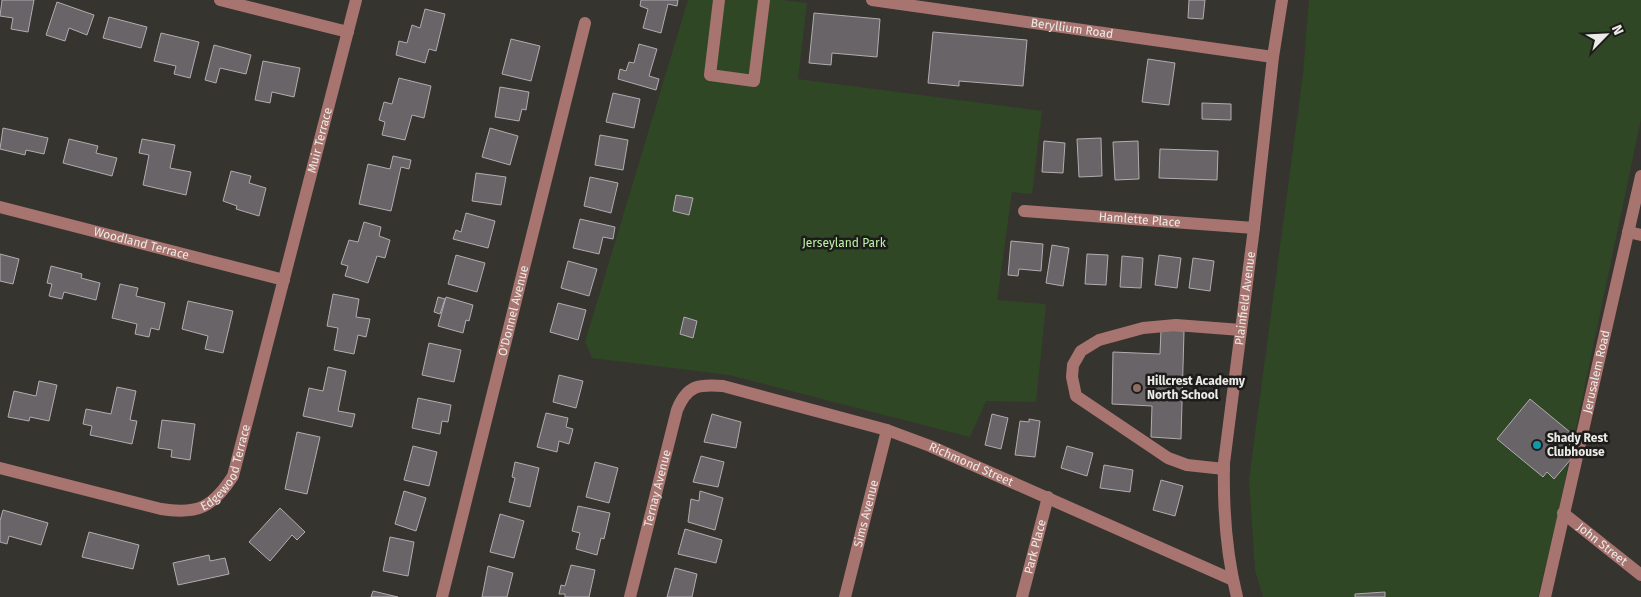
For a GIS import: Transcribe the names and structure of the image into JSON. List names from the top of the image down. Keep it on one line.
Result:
{"streets":{"street":["Beryllium Road","Muir Terrace","Hamlette Place","Woodland Terrace","Plainfield Avenue","O'Donnel Avenue","Jerusalem Road","Edgewood Terrace","Richmond Street","Ternay Avenue","Sims Avenue","John Street","Park Place"]},"crossings":[["Beryllium Road","Plainfield Avenue"],["Muir Terrace","Woodland Terrace"],["Muir Terrace","Edgewood Terrace"],["Hamlette Place","Plainfield Avenue"],["Woodland Terrace","Edgewood Terrace"],["Plainfield Avenue","Richmond Street"],["Jerusalem Road","John Street"],["Richmond Street","Ternay Avenue"],["Richmond Street","Sims Avenue"],["Richmond Street","Park Place"]],"parks":["Jerseyland Park"],"places":["Hillcrest Academy North School","Shady Rest Clubhouse"],"north":"top right"}
